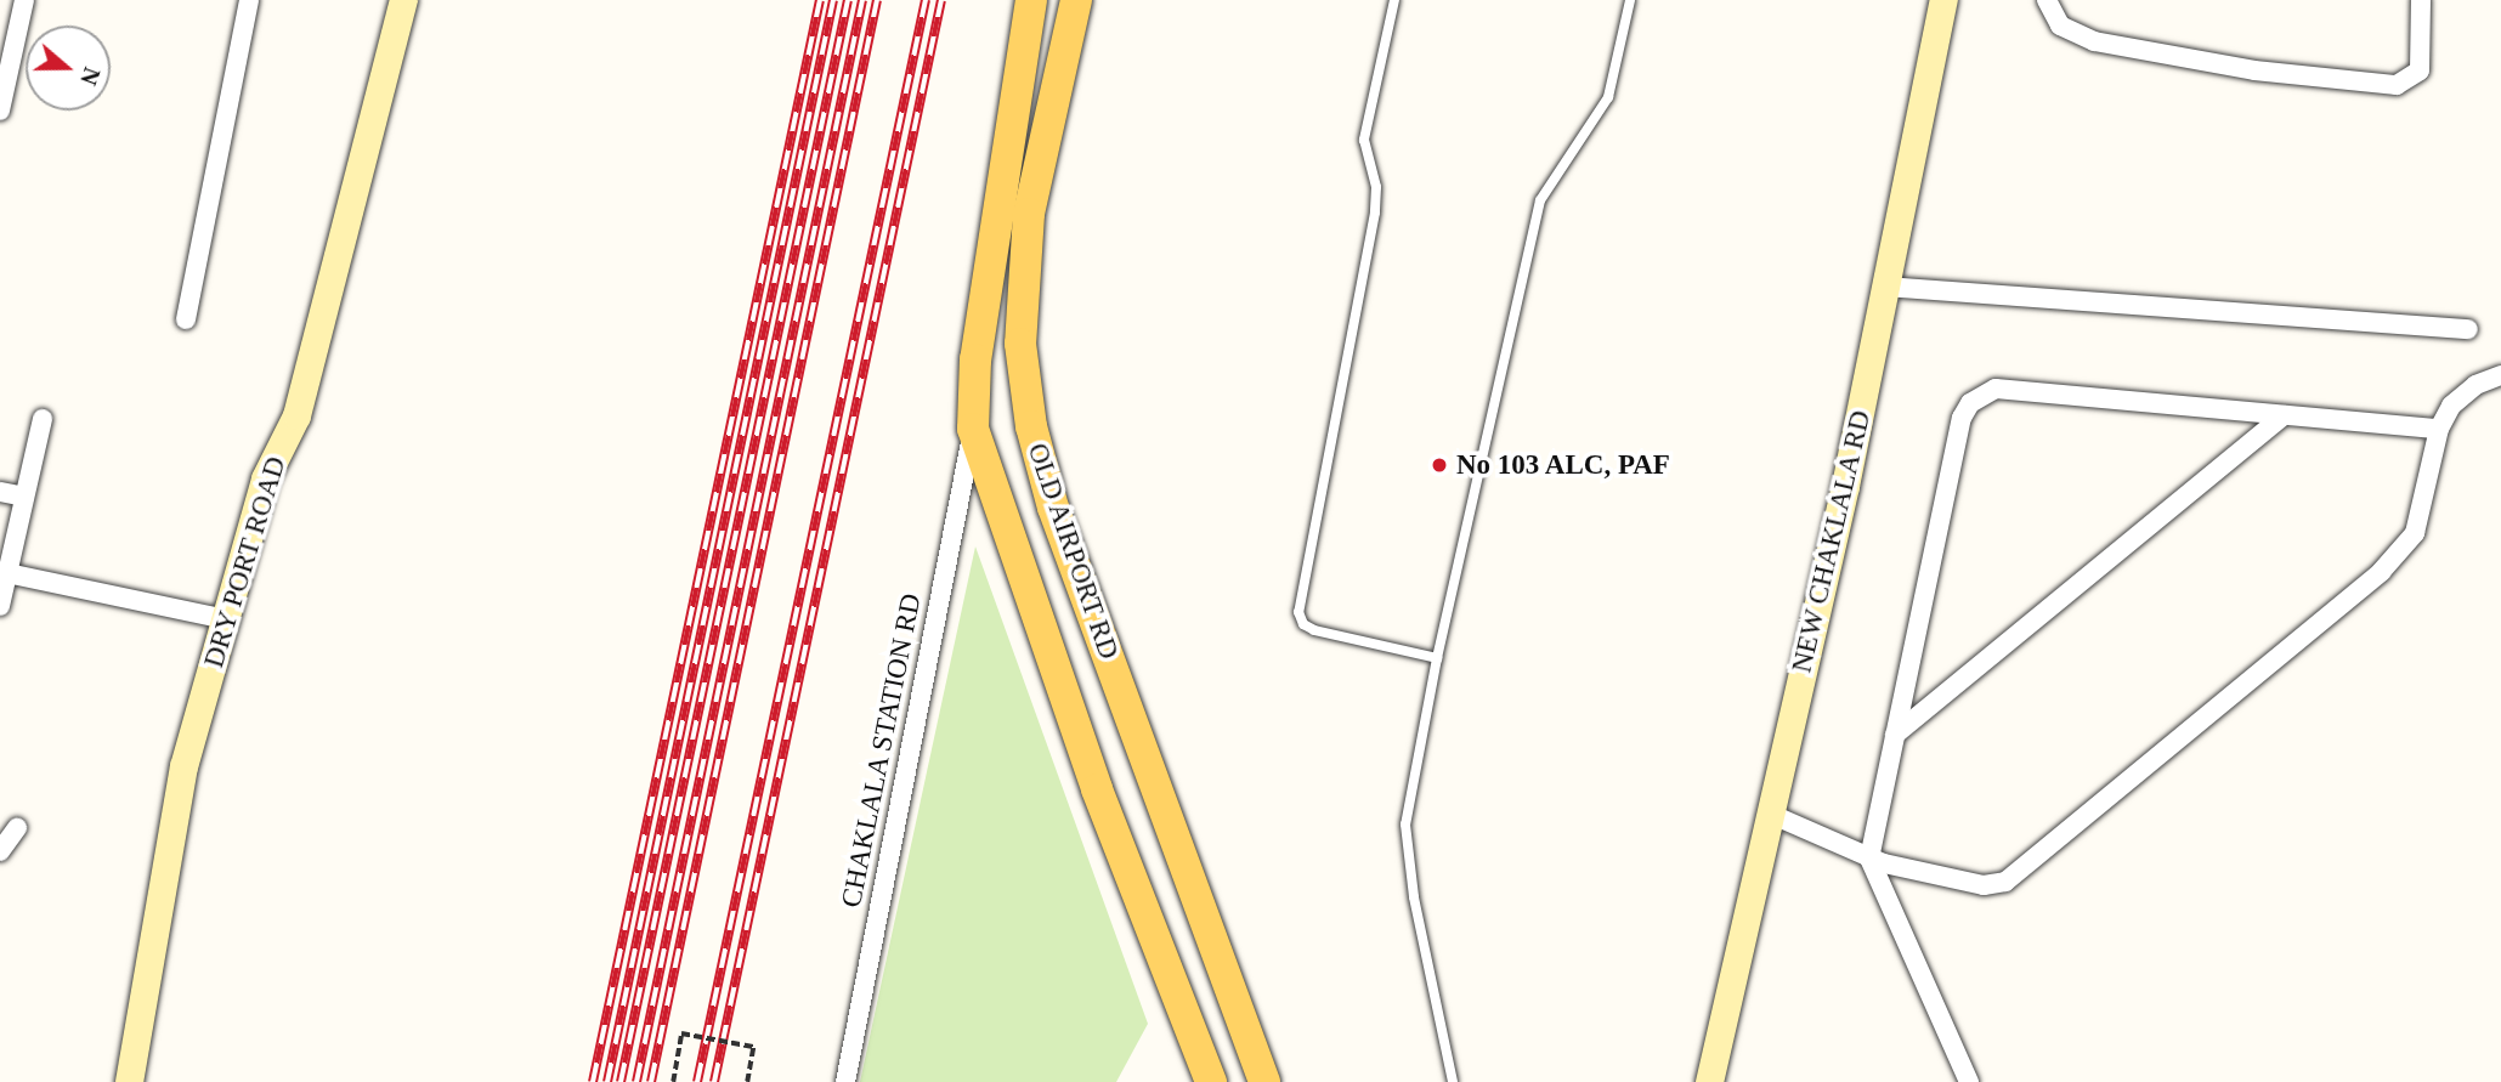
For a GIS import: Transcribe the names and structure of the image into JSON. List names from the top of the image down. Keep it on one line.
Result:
{"streets":{"main road":["OLD AIRPORT RD"],"street":["NEW CHAKLALA RD","DRY PORT ROAD","CHAKLALA STATION RD"]},"crossings":[["OLD AIRPORT RD","CHAKLALA STATION RD"]],"places":["No 103 ALC, PAF"],"north":"right"}
